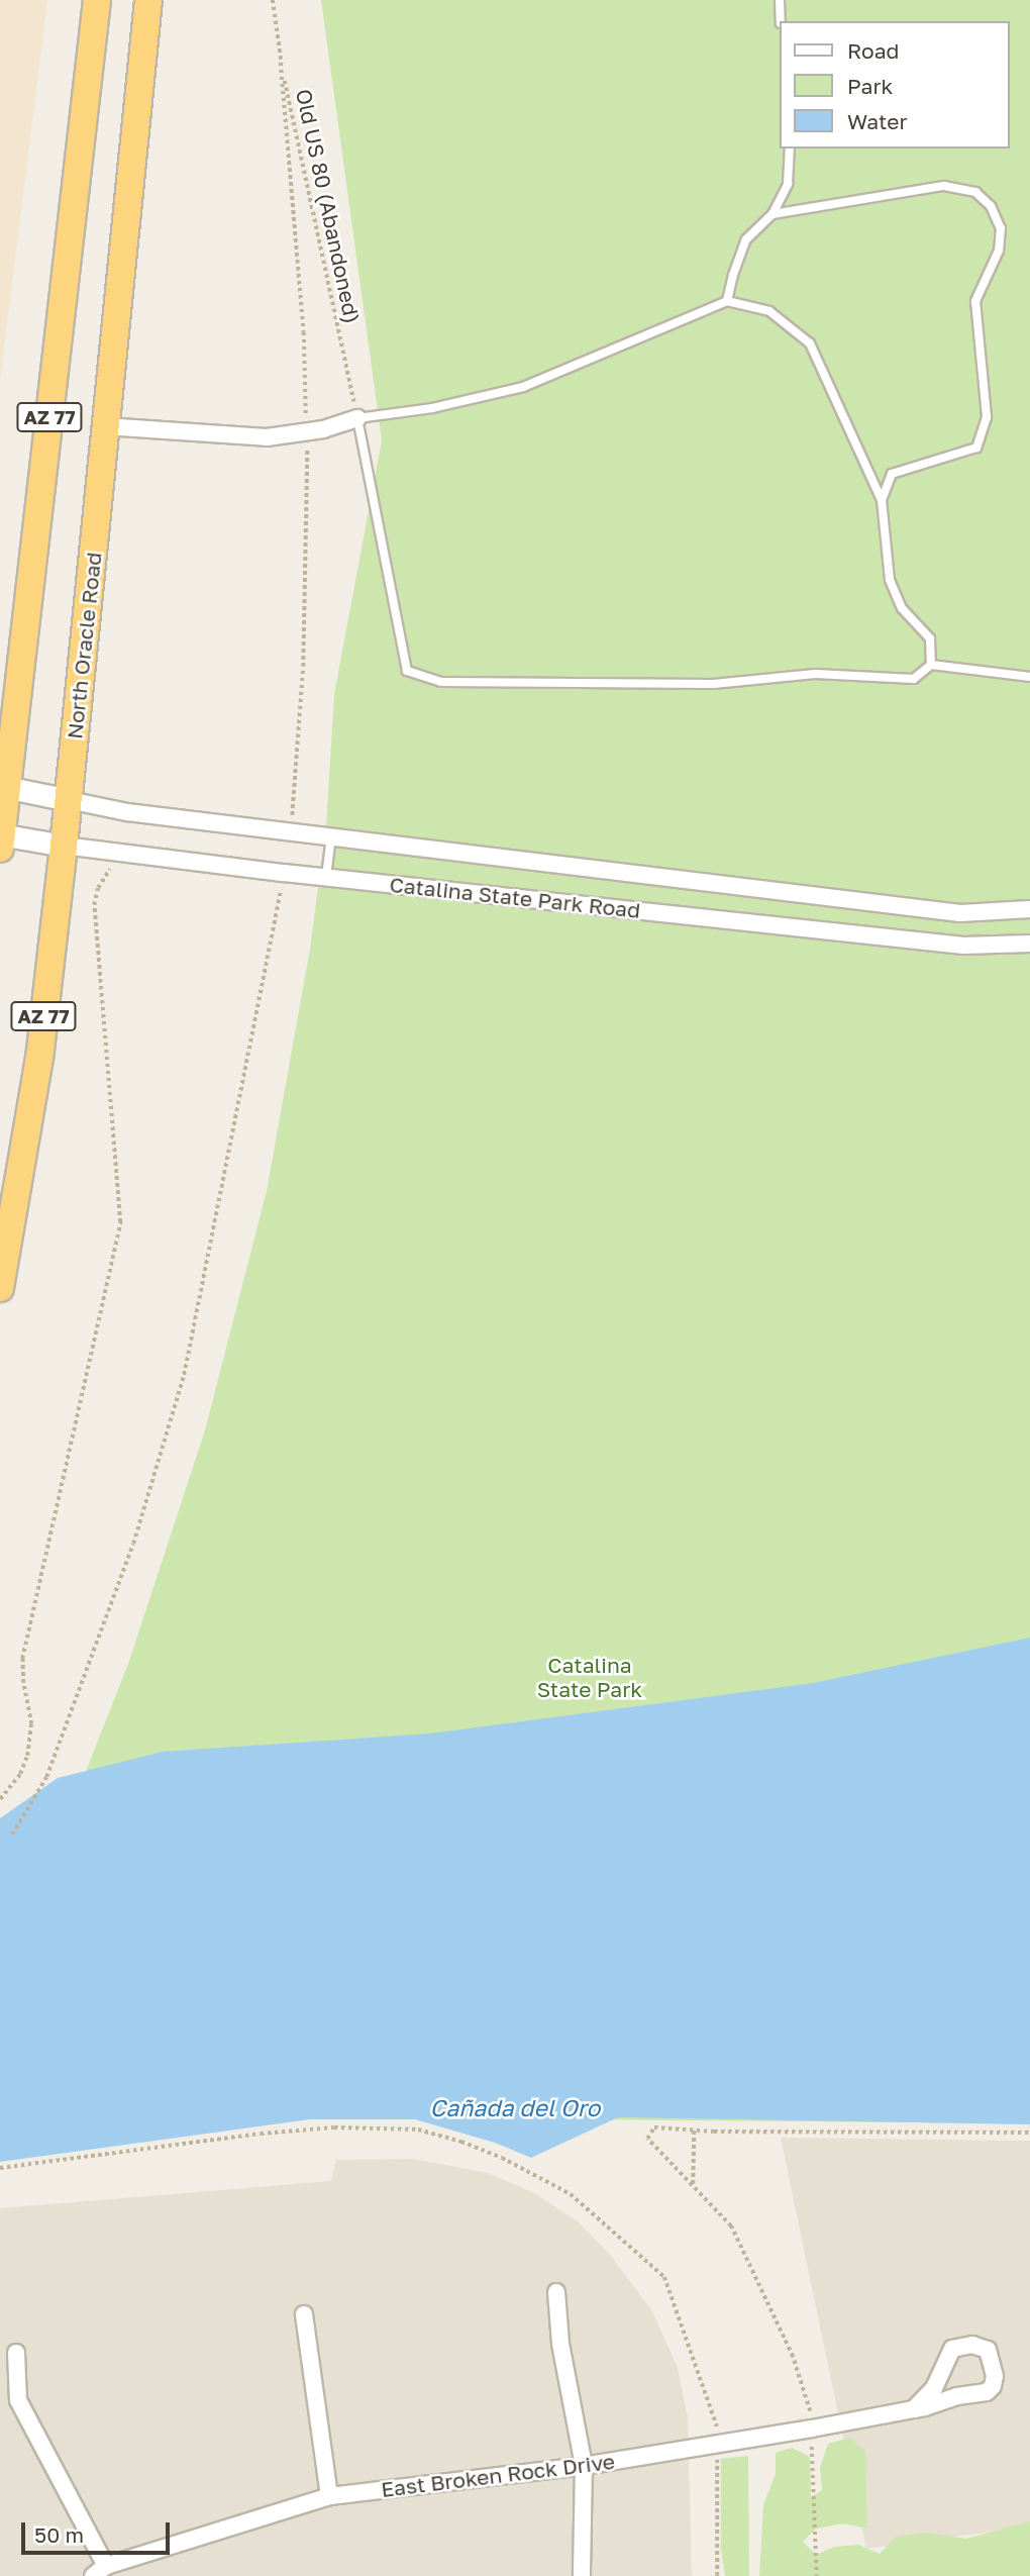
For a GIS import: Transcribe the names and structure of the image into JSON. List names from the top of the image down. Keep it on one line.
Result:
{"streets":{"highway":["AZ 77","North Oracle Road"],"street":["Catalina State Park Road","East Broken Rock Drive"],"path":["Old US 80 (Abandoned)"]},"crossings":[["AZ 77","Catalina State Park Road"],["North Oracle Road","Catalina State Park Road"]],"water":["Cañada del Oro"],"parks":["Catalina State Park"],"legend":["Road","Park","Water"],"scale_bar":"50 m"}
